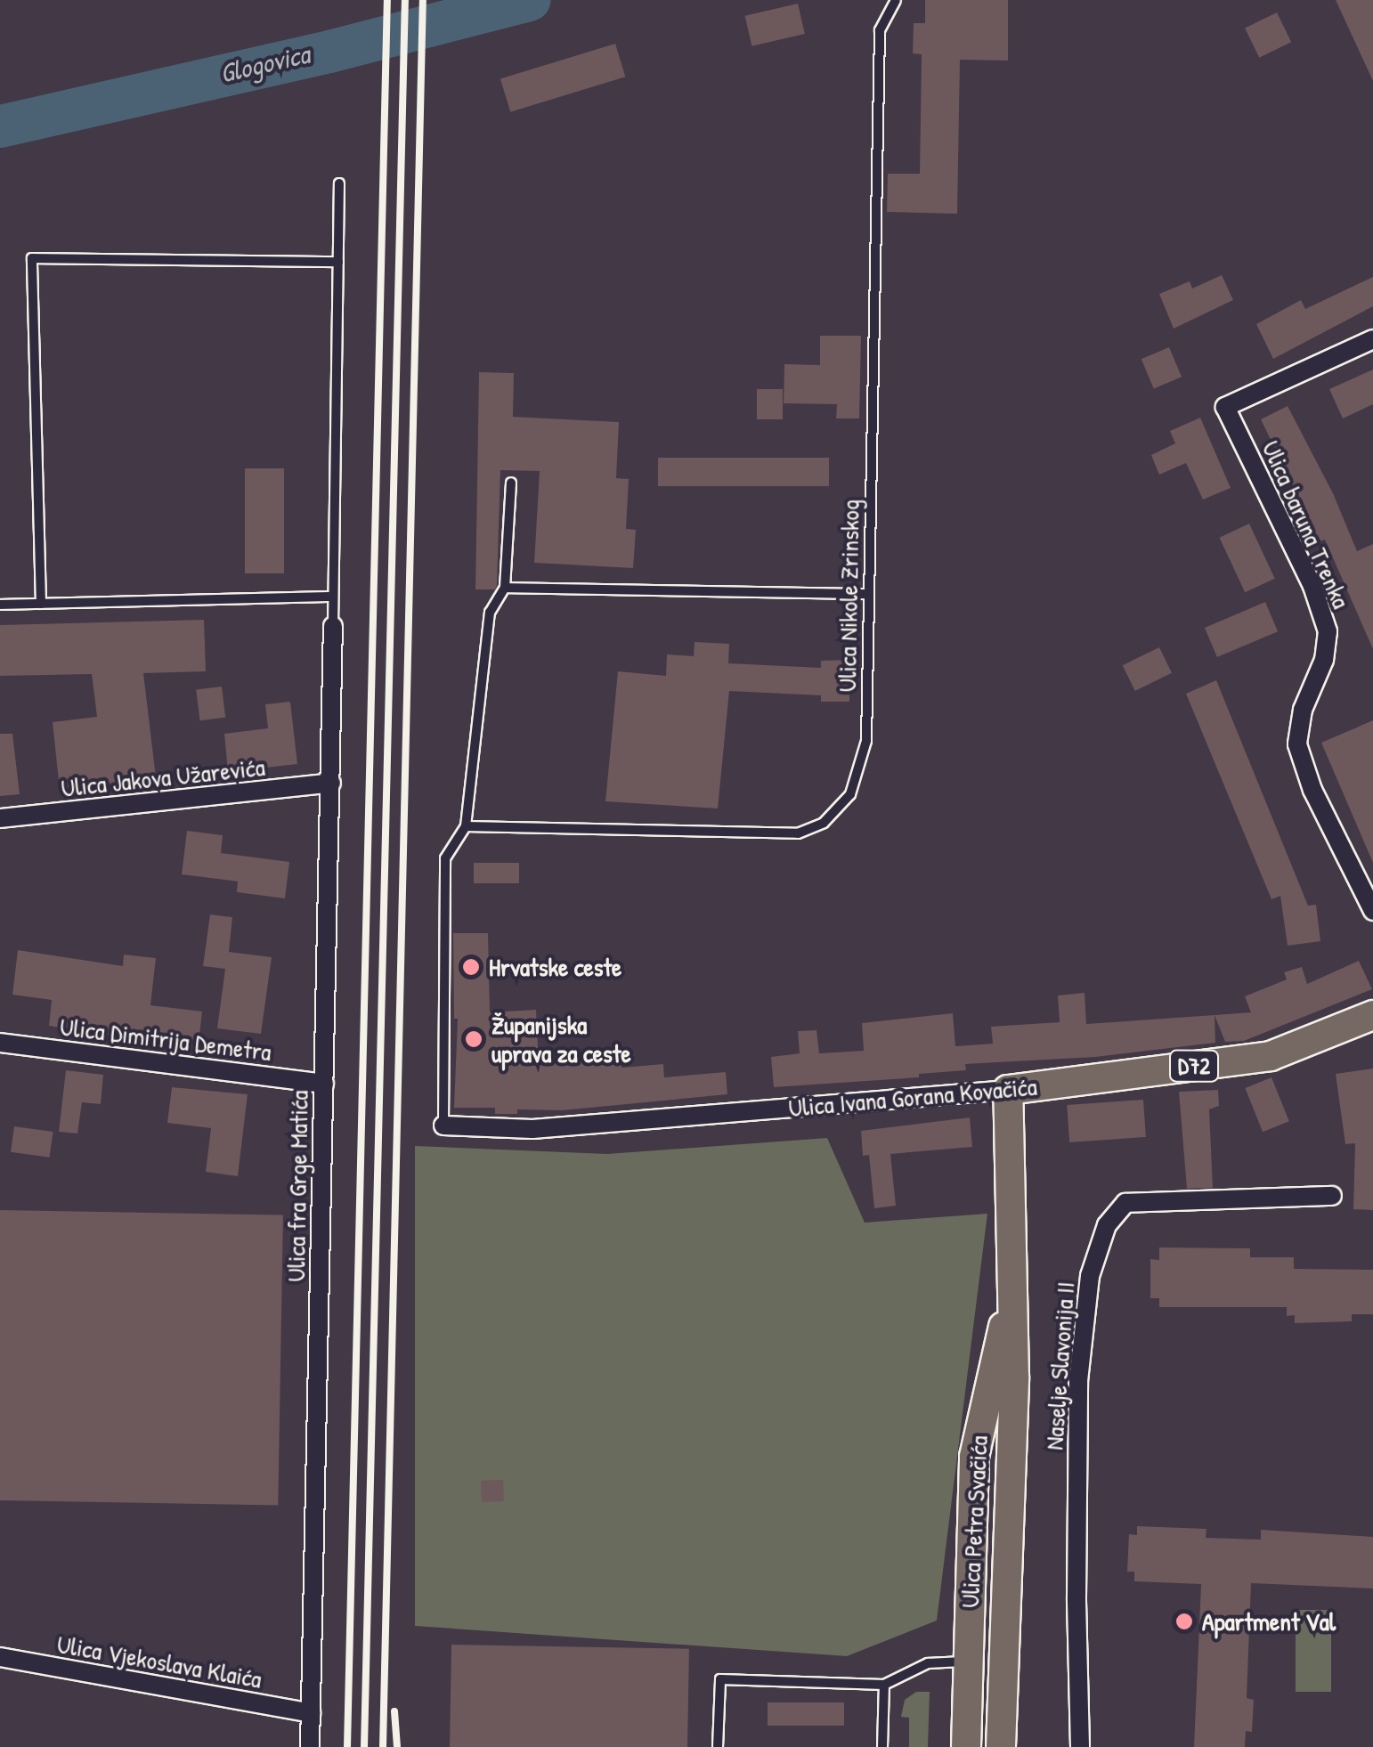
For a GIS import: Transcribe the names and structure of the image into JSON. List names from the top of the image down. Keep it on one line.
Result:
{"streets":{"main road":["D72","Ulica Ivana Gorana Kovačića","Ulica Petra Svačića"],"street":["Ulica baruna Trenka","Ulica Jakova Užarevića","Ulica Dimitrija Demetra","Ulica fra Grge Matića","Naselje Slavonija II","Ulica Vjekoslava Klaića"],"lane":["Ulica Nikole Zrinskog"]},"crossings":[["Ulica Jakova Užarevića","Ulica fra Grge Matića"],["Ulica Dimitrija Demetra","Ulica fra Grge Matića"],["Ulica Ivana Gorana Kovačića","Ulica Petra Svačića"],["Ulica fra Grge Matića","Ulica Vjekoslava Klaića"]],"water":["Glogovica"],"places":["Hrvatske ceste","Županijska uprava za ceste","Apartment Val"]}
